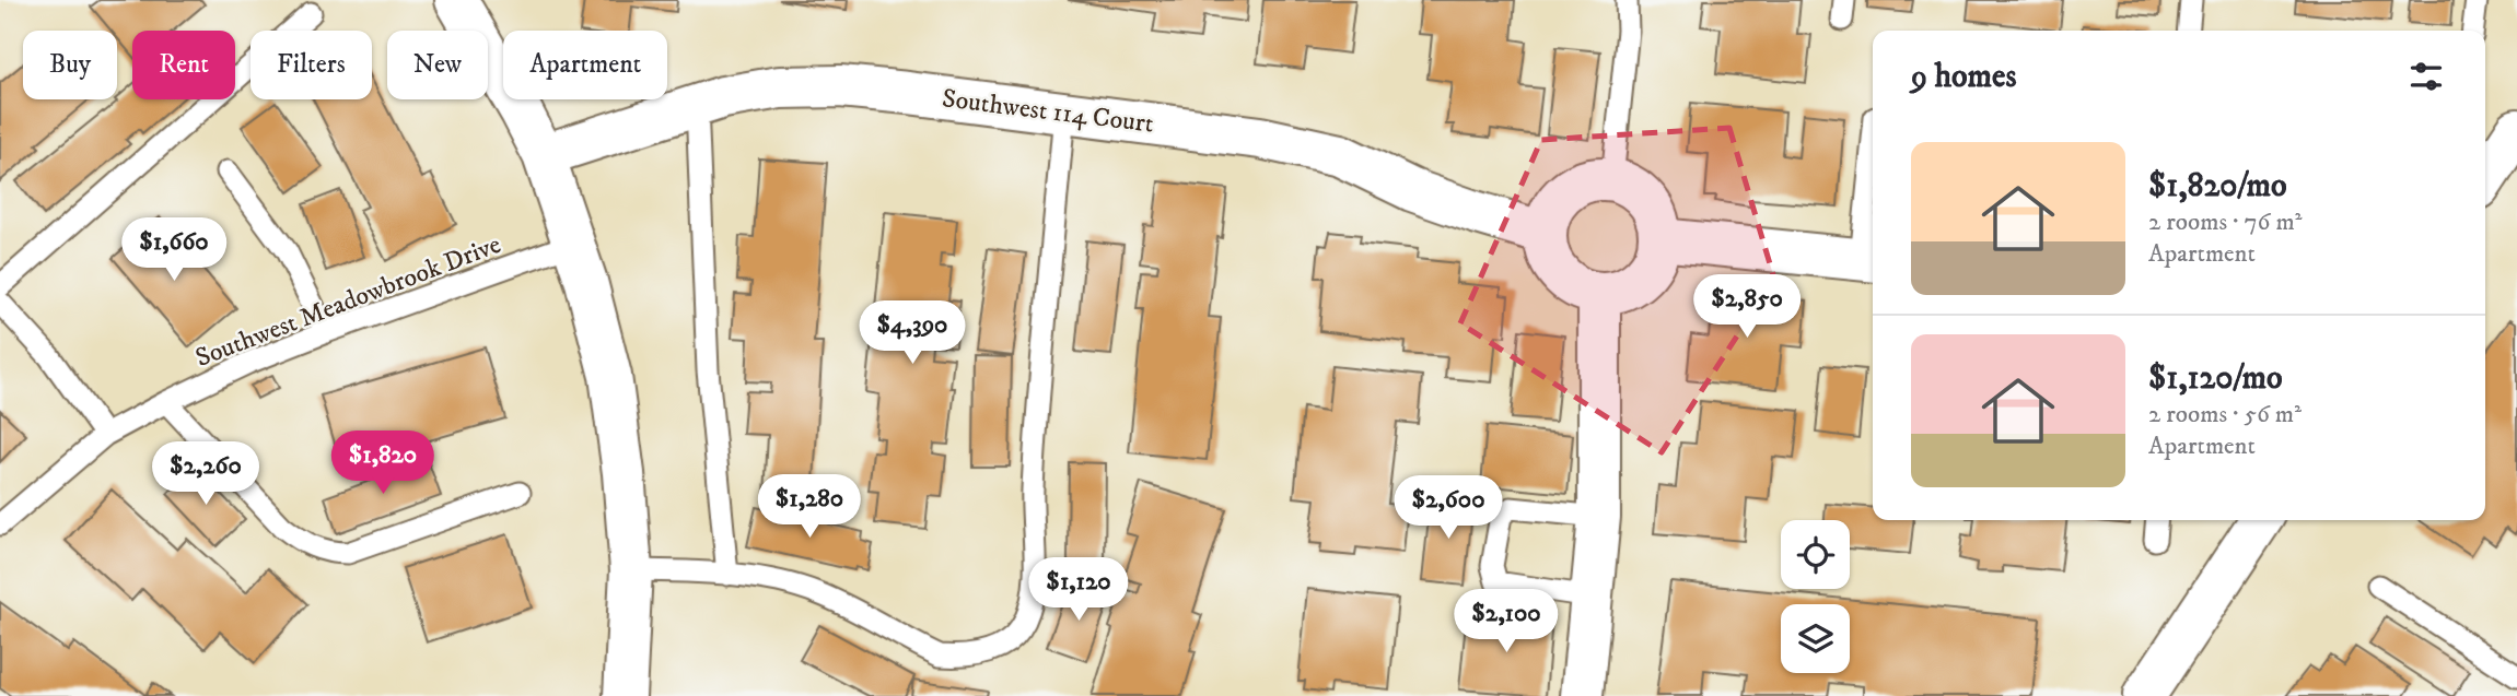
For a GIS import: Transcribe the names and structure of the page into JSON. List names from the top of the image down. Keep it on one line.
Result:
{"streets":{"street":["Southwest 114 Court"],"lane":["Southwest Meadowbrook Drive"]},"page":{"chip":["Buy","Rent","Filters","New","Apartment"],"heading":"9 homes","list":[{"name":"$1,820/mo","note":"2 rooms · 76 m² · Apartment"},{"name":"$1,120/mo","note":"2 rooms · 56 m² · Apartment"}],"price":["$1,660","$2,850","$4,390","$1,820","$2,260","$1,280","$2,600","$1,120","$2,100"]}}
